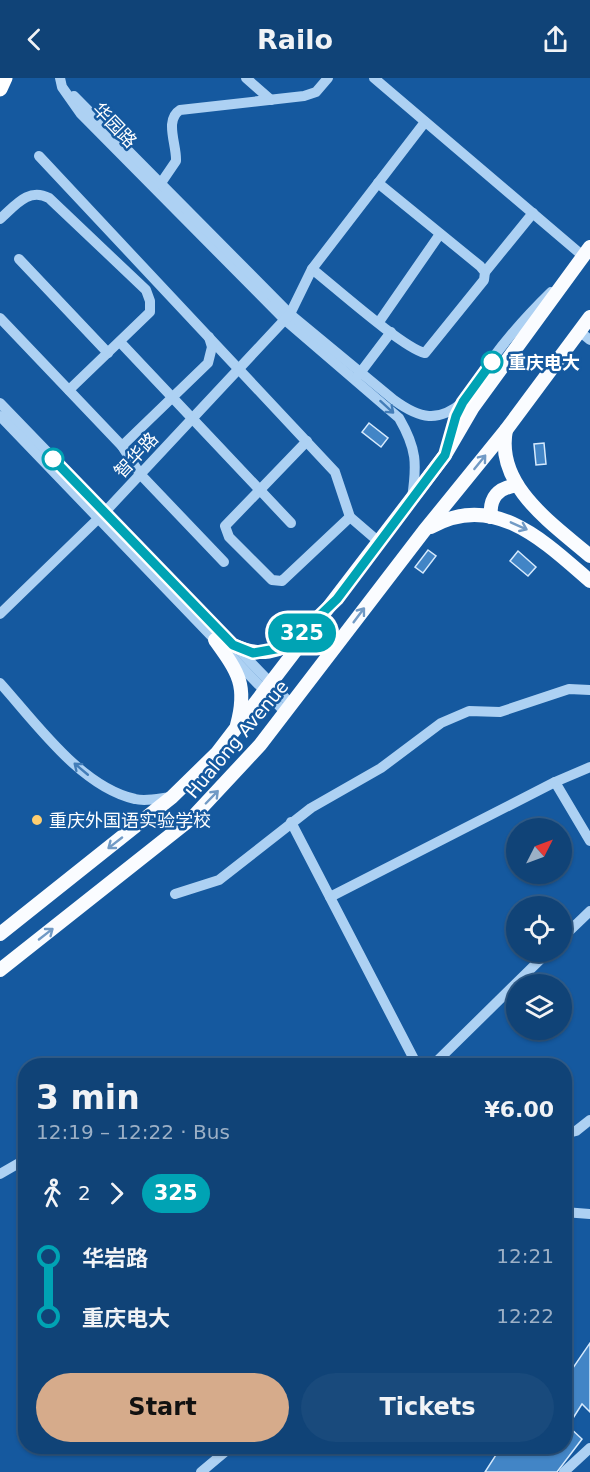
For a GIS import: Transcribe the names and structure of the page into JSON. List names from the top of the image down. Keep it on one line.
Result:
{"streets":{"main road":["Hualong Avenue"],"street":["华园路","智华路"]},"crossings":[["华园路","智华路"],["华园路","Hualong Avenue"]],"places":["重庆电大","重庆外国语实验学校"],"lines":["bus line 325"],"north":"top right","page":{"header":"Railo","on_map":"325","heading":["3 min","12:19 – 12:22 · Bus","¥6.00"],"legs":["2","325"],"list":[{"name":"华岩路","value":"12:21"},{"name":"重庆电大","value":"12:22"}],"buttons":["Start","Tickets"]}}
